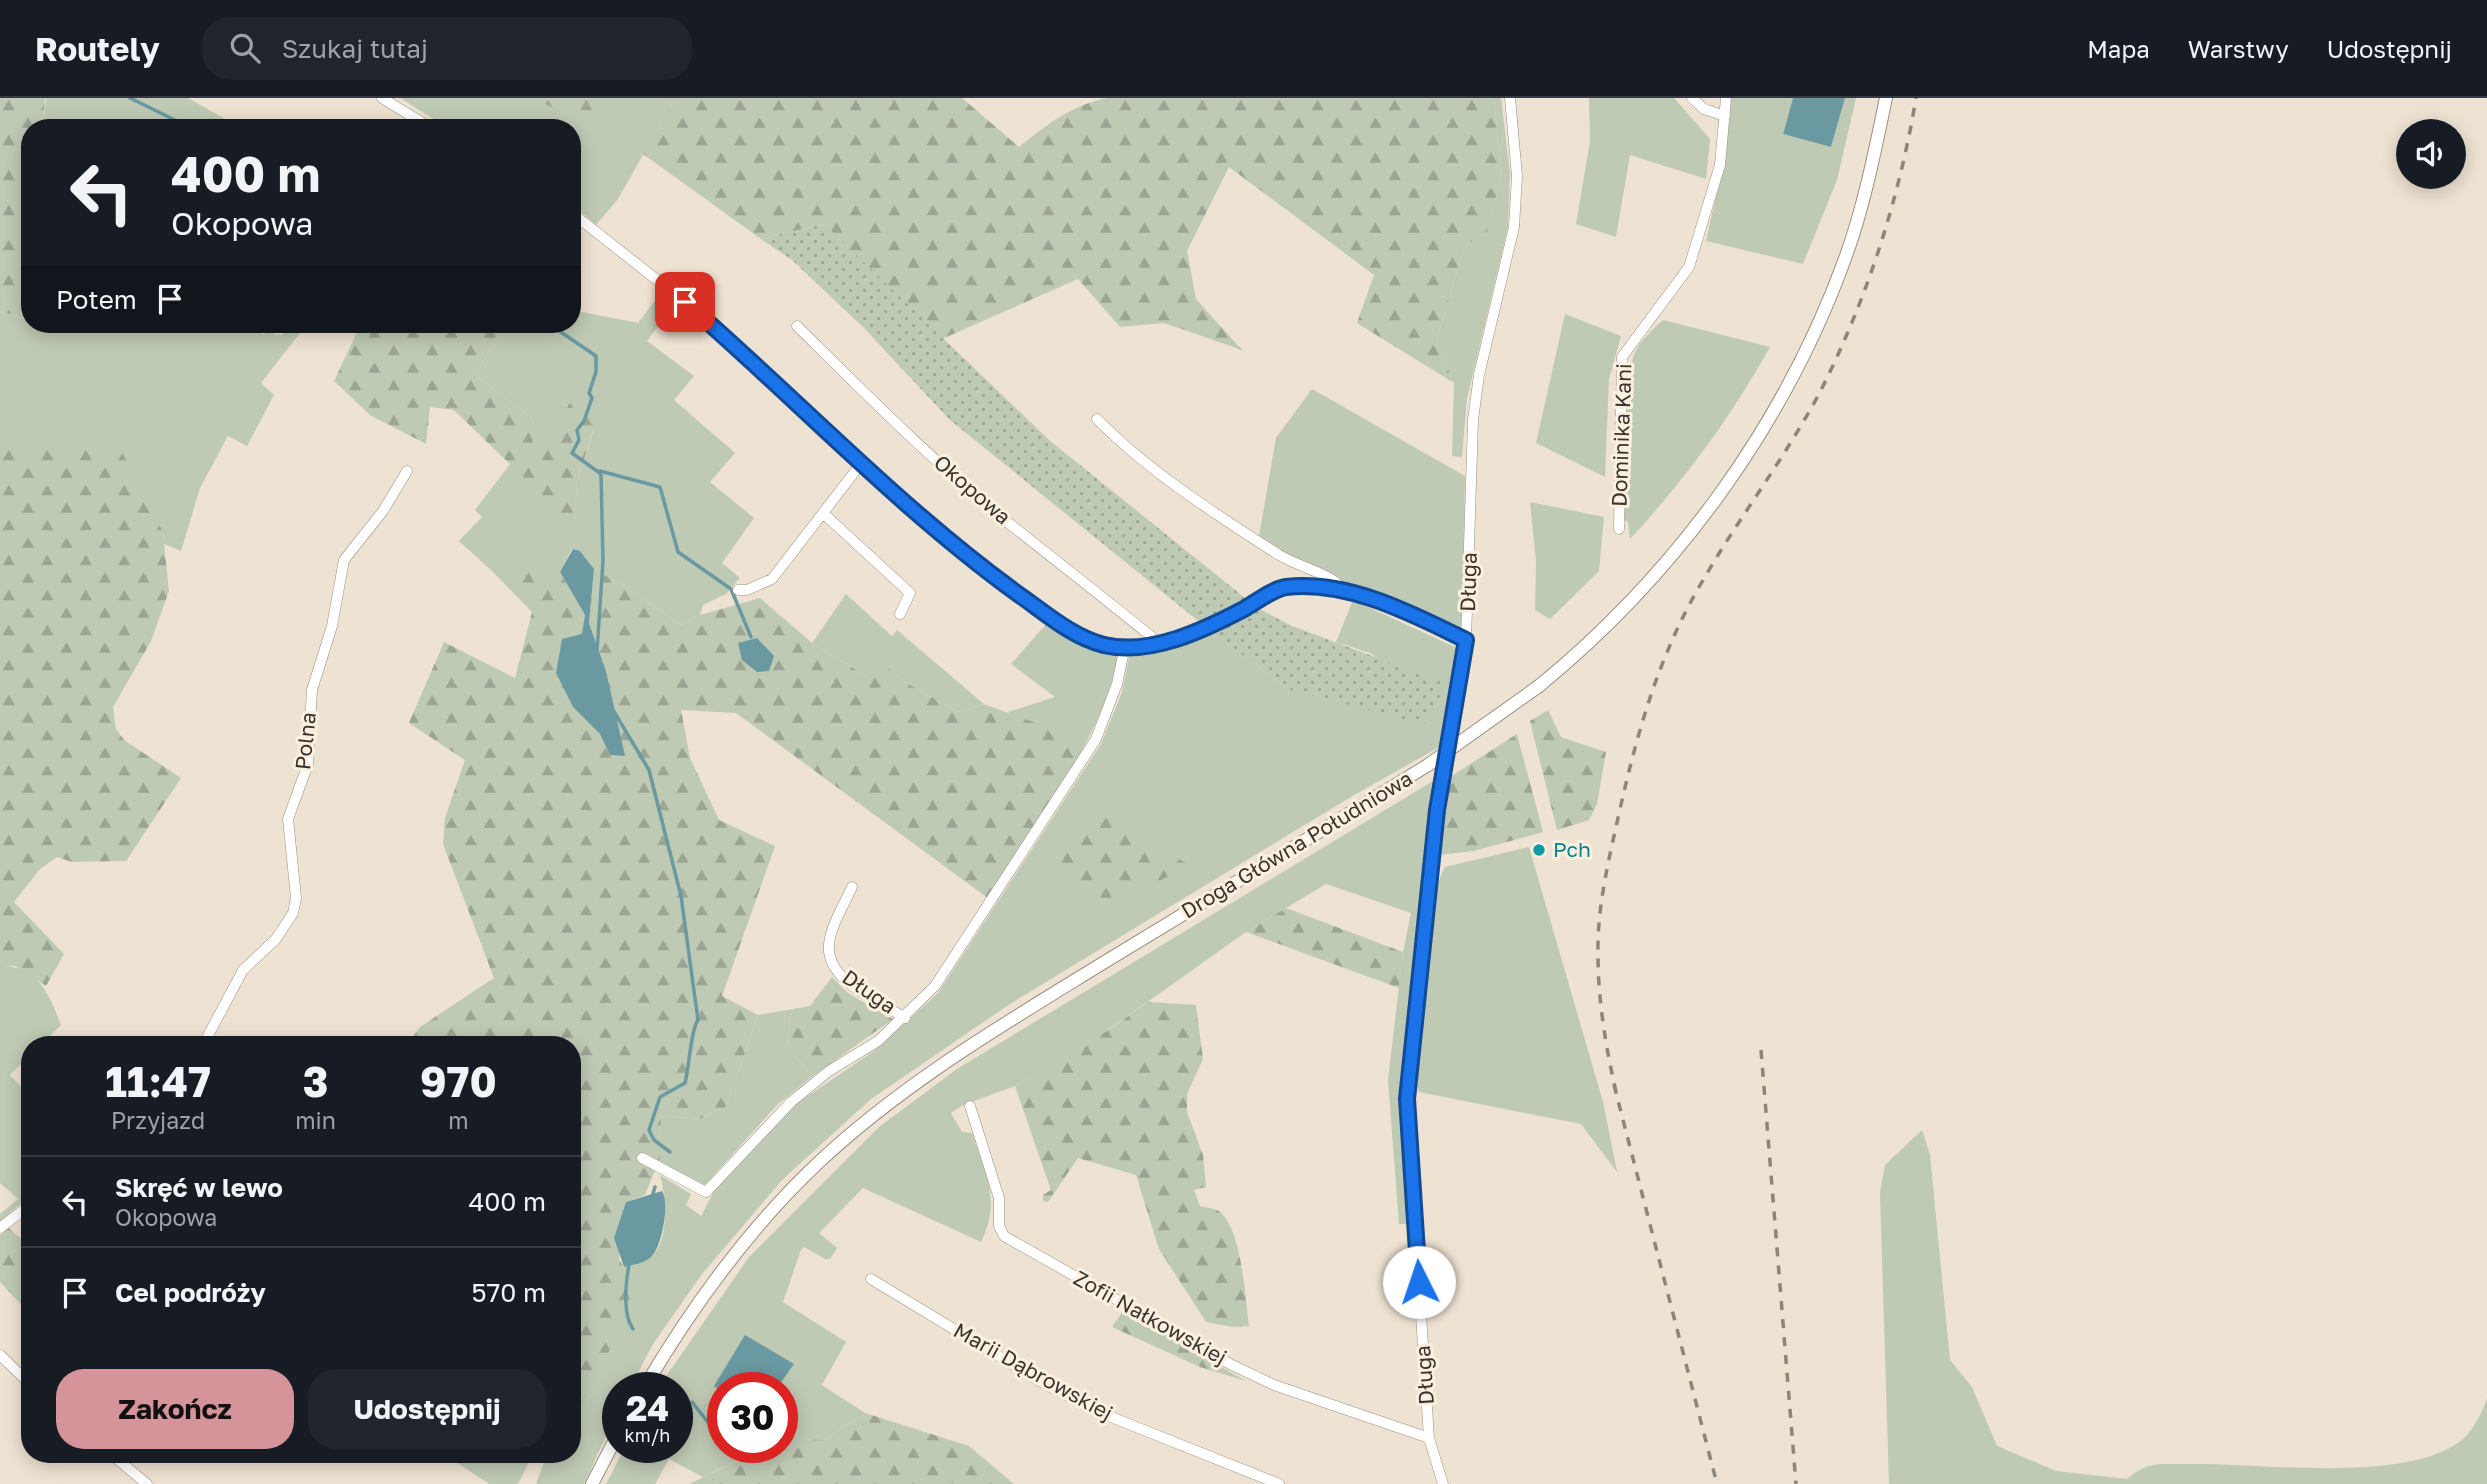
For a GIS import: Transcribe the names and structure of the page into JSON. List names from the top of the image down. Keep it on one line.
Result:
{"streets":{"main road":["Droga Główna Południowa"],"street":["Dominika Kani","Okopowa","Długa","Polna","Zofii Nałkowskiej","Marii Dąbrowskiej"]},"crossings":[["Długa","Zofii Nałkowskiej"]],"places":["Pch"],"page":{"header":"Routely","search":"Szukaj tutaj","nav":["Mapa","Warstwy","Udostępnij"],"turn":["400 m","Okopowa"],"then":"Potem","eta":["11:47","Przyjazd","3","min","970","m"],"list":[{"name":"Skręć w lewo","note":"Okopowa","value":"400 m"},{"name":"Cel podróży","value":"570 m"}],"buttons":["Zakończ","Udostępnij"],"speed":"24 km/h","limit":"30"}}
